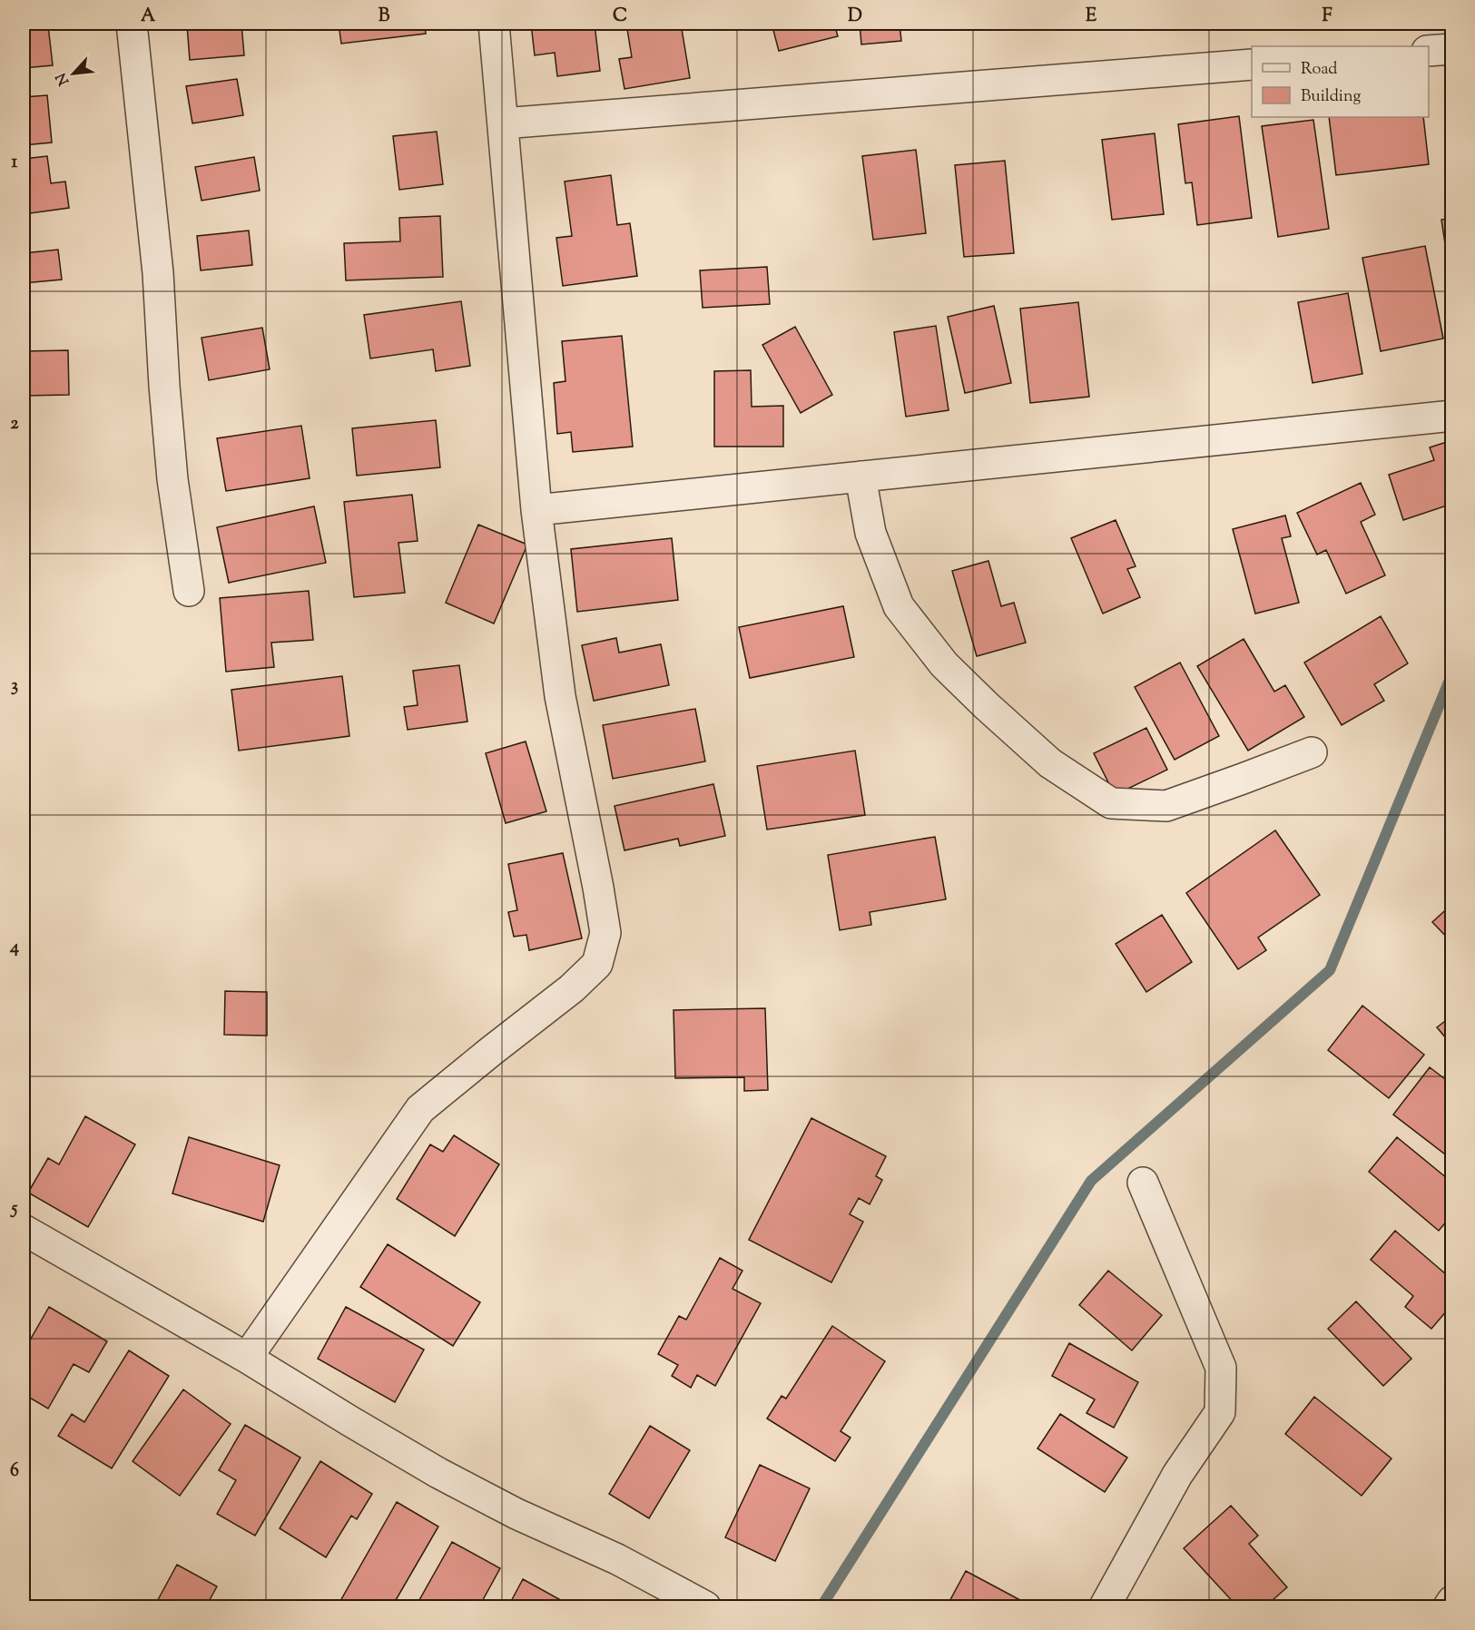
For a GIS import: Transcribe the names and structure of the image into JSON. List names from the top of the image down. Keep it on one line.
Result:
{"legend":["Road","Building"],"north":"bottom left","grid":{"columns":["A","B","C","D","E","F"],"rows":["1","2","3","4","5","6"]}}
